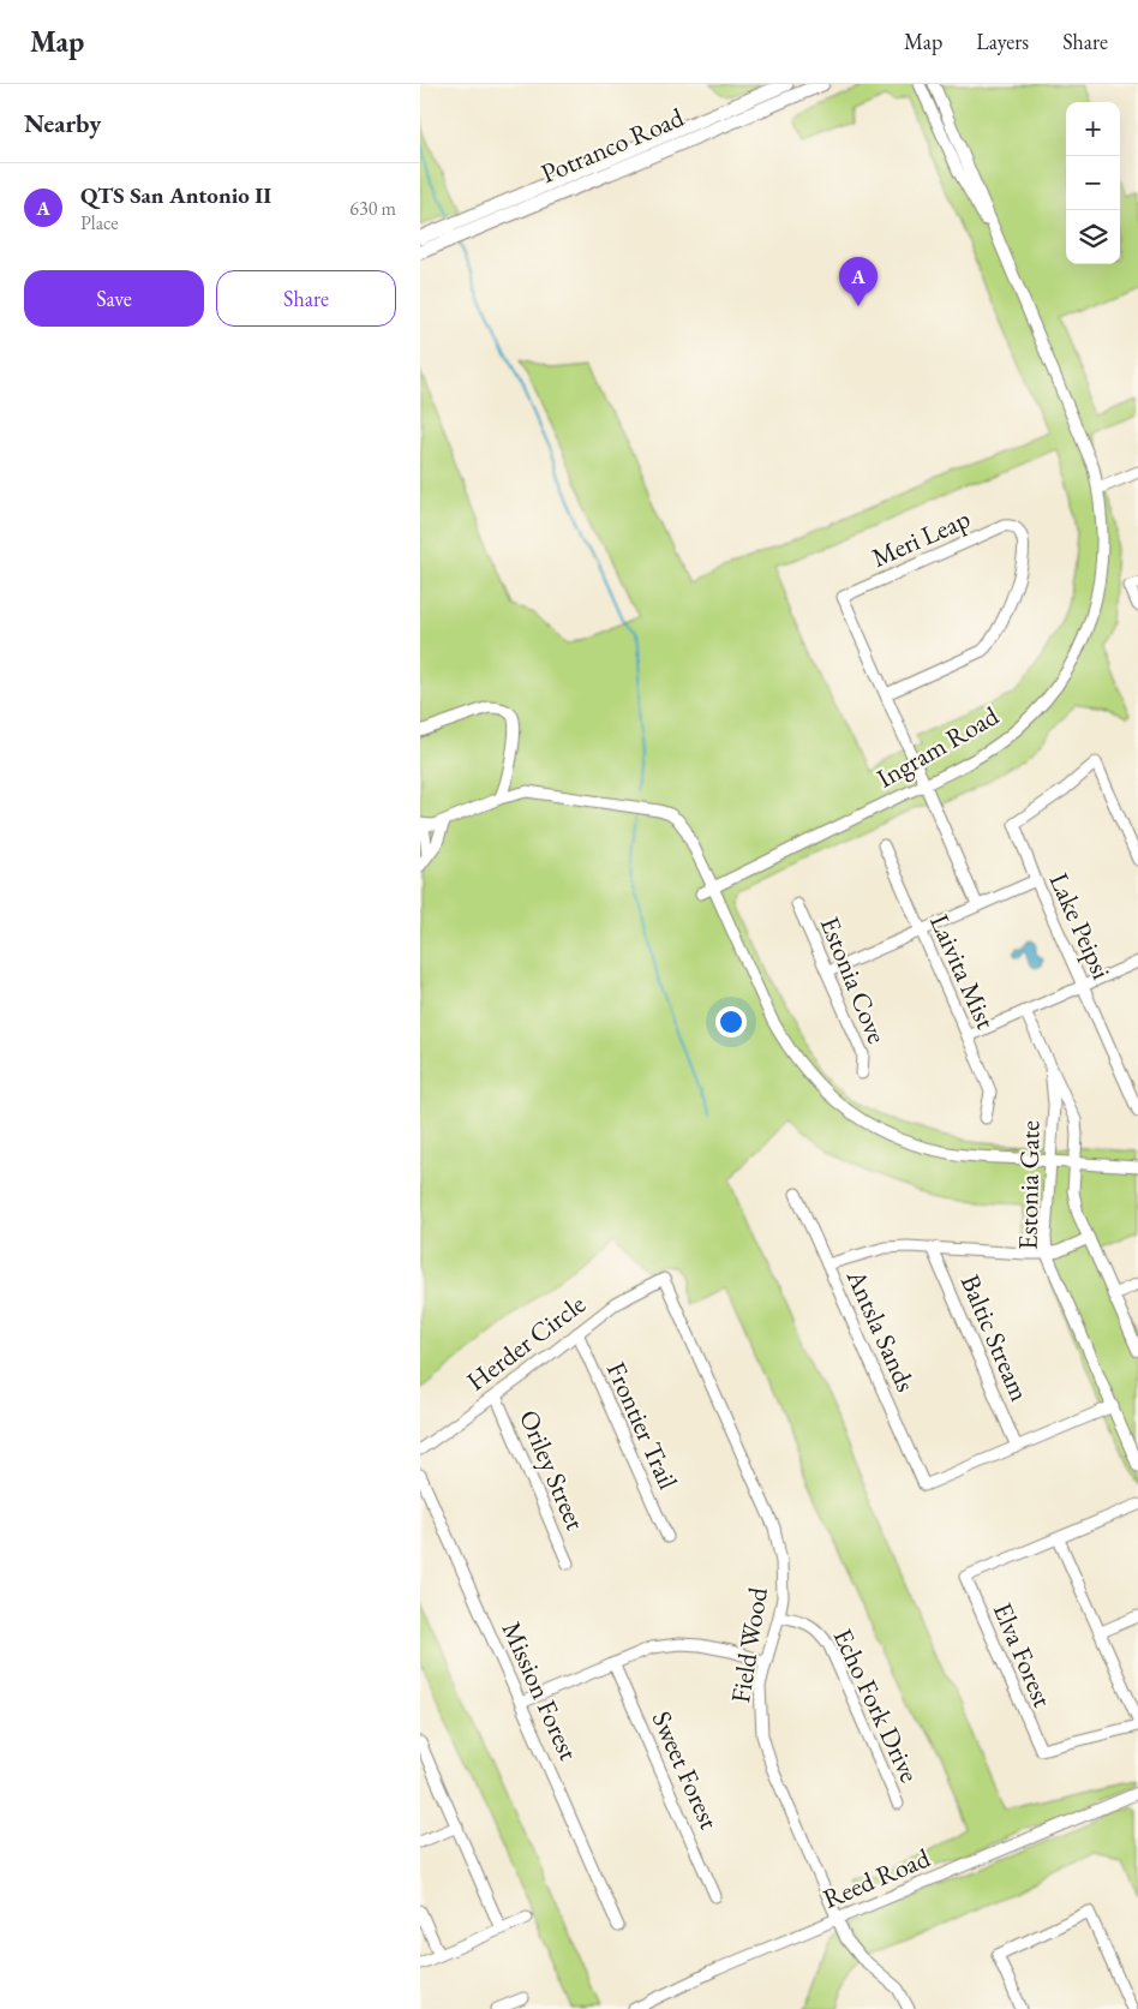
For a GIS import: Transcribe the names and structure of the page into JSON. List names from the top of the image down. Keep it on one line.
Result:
{"streets":{"main road":["Potranco Road"],"street":["Meri Leap","Ingram Road","Lake Peipsi","Laivita Mist","Estonia Cove","Estonia Gate","Antsla Sands","Baltic Stream","Herder Circle","Frontier Trail","Oriley Street","Field Wood","Elva Forest","Mission Forest","Echo Fork Drive","Sweet Forest","Reed Road"]},"crossings":[["Antsla Sands","Baltic Stream"],["Herder Circle","Frontier Trail"],["Herder Circle","Oriley Street"],["Herder Circle","Field Wood"],["Field Wood","Echo Fork Drive"],["Field Wood","Reed Road"]],"page":{"header":"Map","nav":["Map","Layers","Share"],"heading":"Nearby","map_buttons":["+","−"],"list":[{"mark":"A","name":"QTS San Antonio II","note":"Place","value":"630 m"}],"buttons":["Save","Share"],"pins":"A"}}
